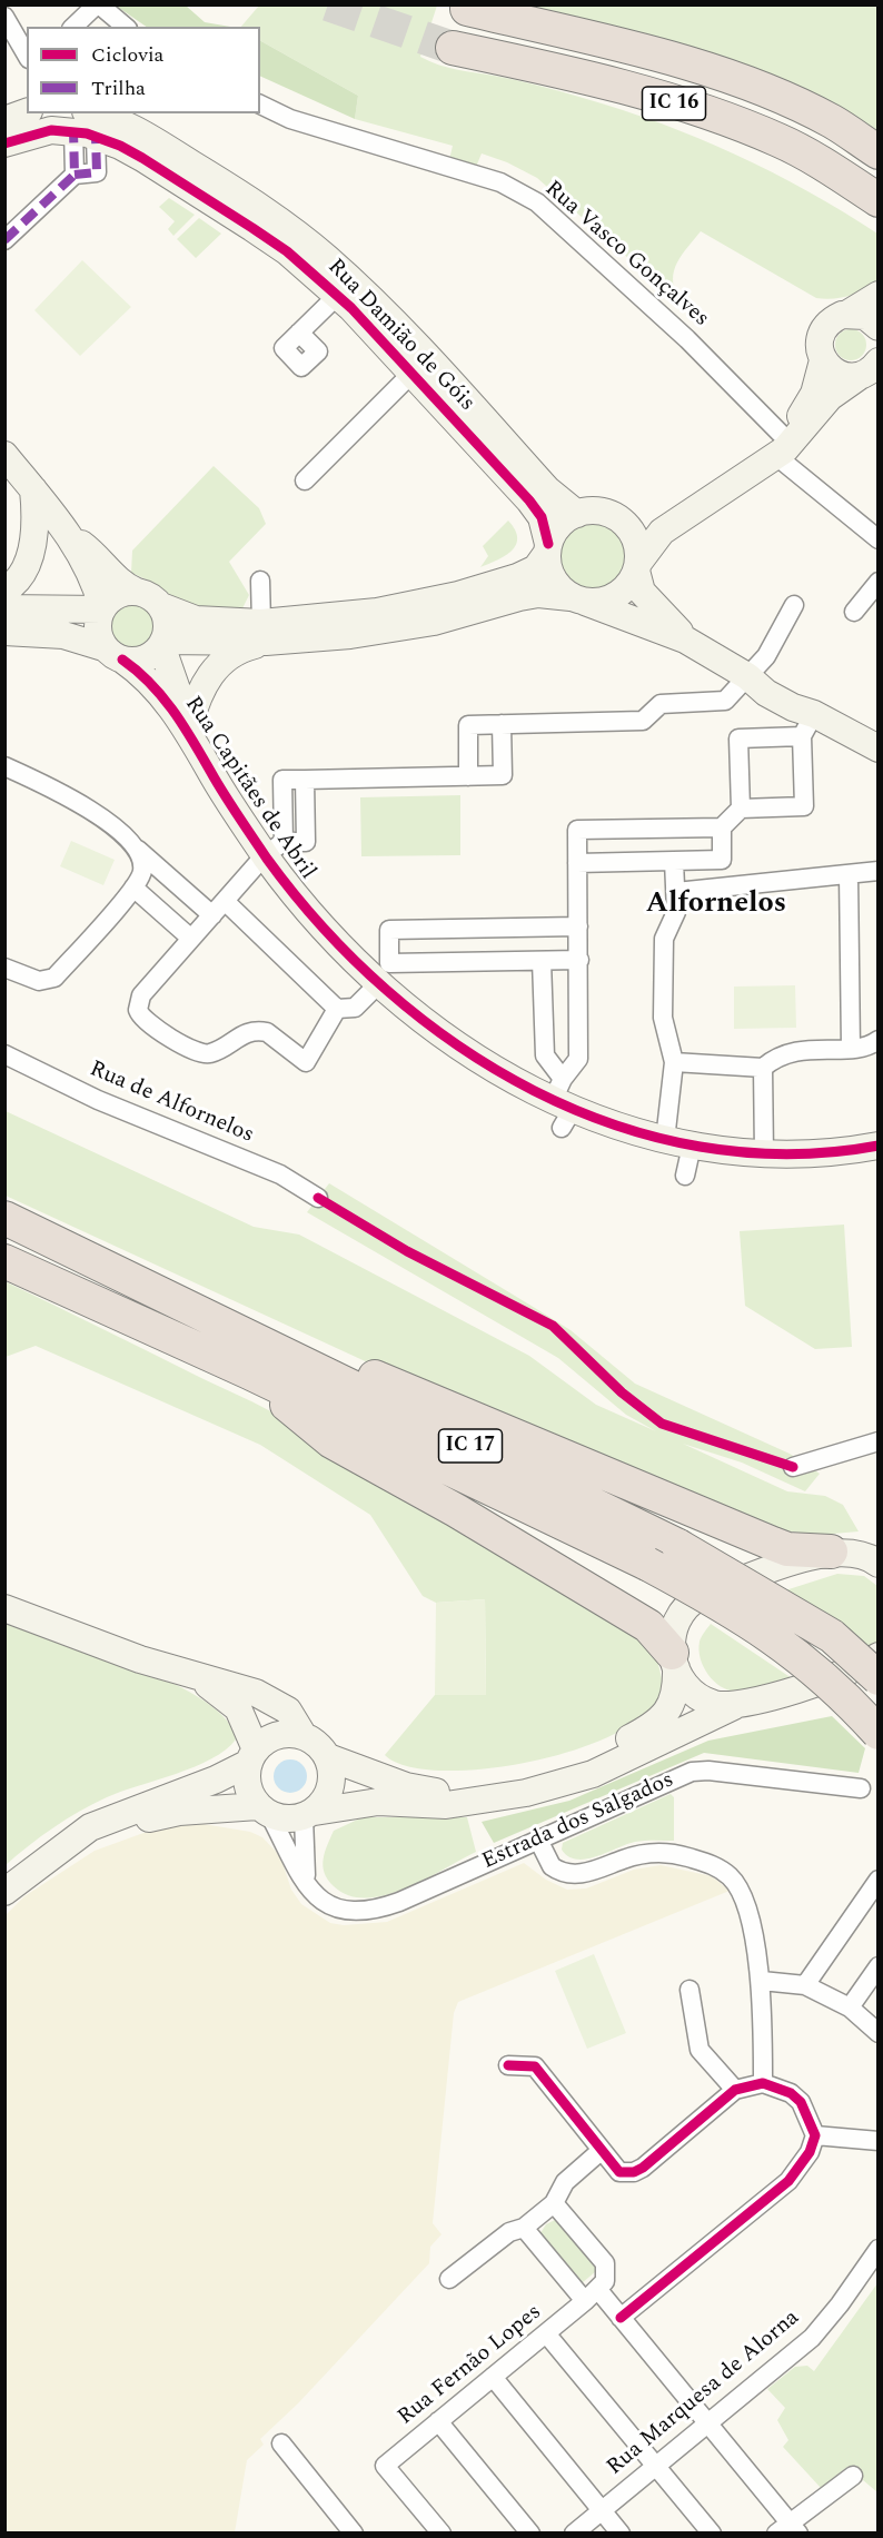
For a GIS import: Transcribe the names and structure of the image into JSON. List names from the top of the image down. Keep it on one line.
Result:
{"streets":{"highway":["IC 16","IC 17"],"street":["Rua Vasco Gonçalves","Rua Damião de Góis","Rua Capitães de Abril","Rua de Alfornelos","Estrada dos Salgados","Rua Fernão Lopes","Rua Marquesa de Alorna"]},"districts":["Alfornelos"],"legend":["Ciclovia","Trilha"]}
